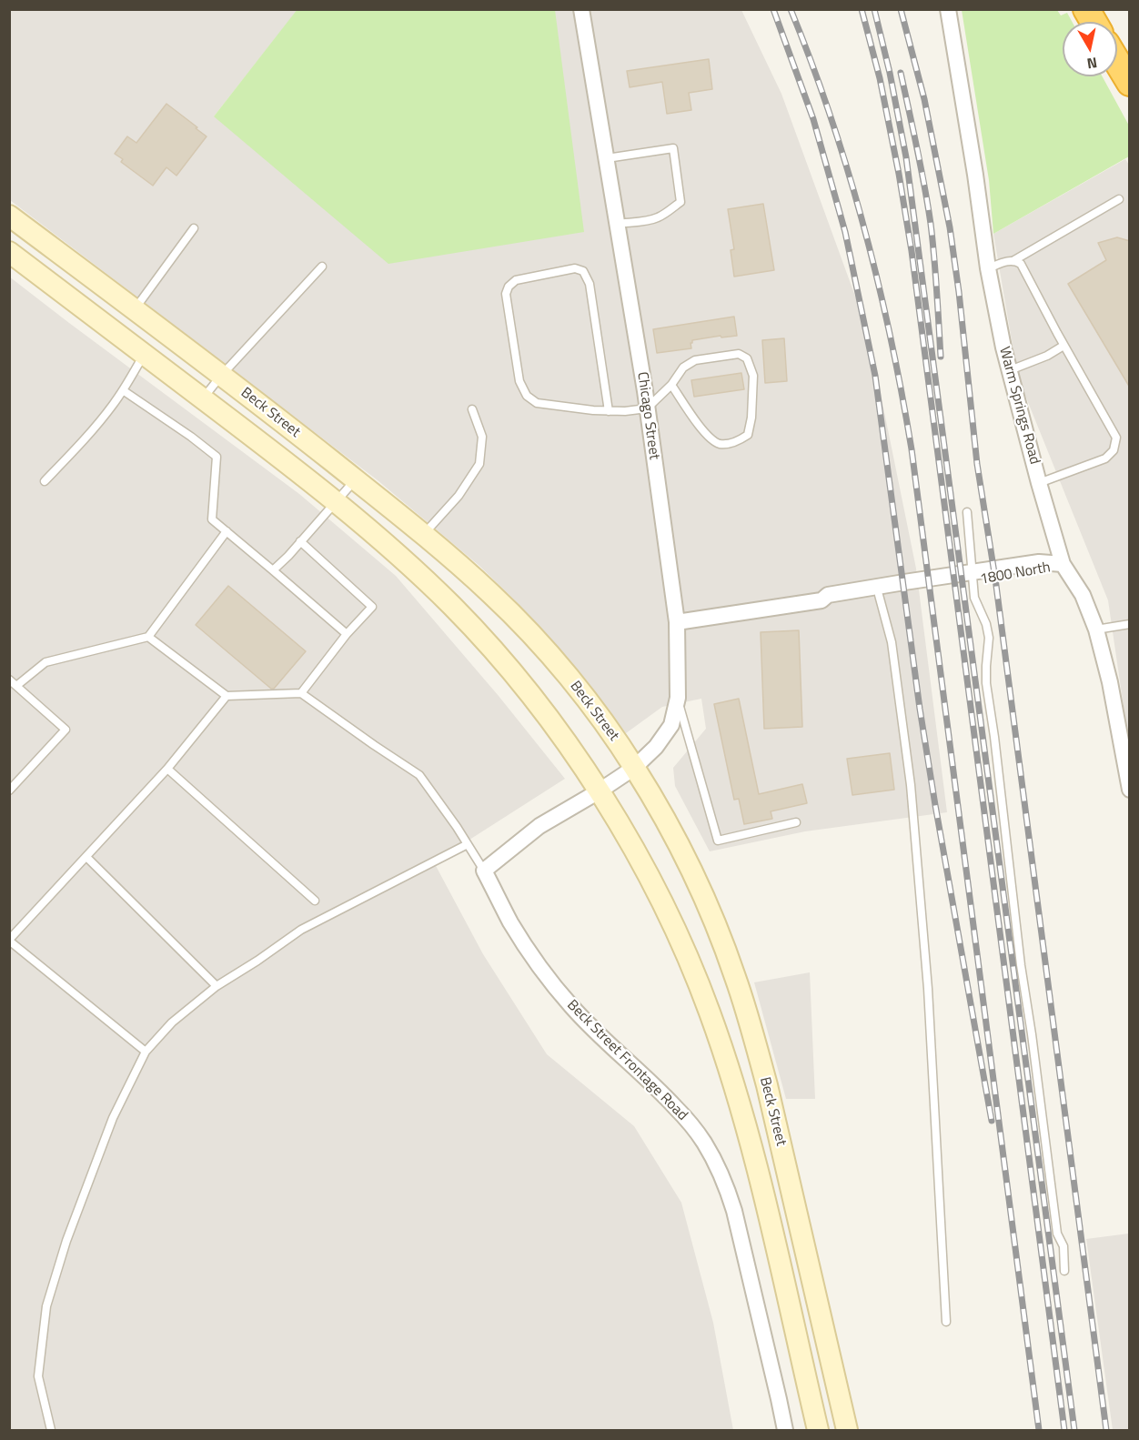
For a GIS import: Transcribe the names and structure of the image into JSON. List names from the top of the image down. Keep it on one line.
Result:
{"streets":{"main road":["Beck Street"],"street":["Warm Springs Road","Chicago Street","1800 North","Beck Street Frontage Road"]},"crossings":[["Warm Springs Road","1800 North"],["Beck Street","Chicago Street"],["Chicago Street","1800 North"]],"north":"bottom"}
